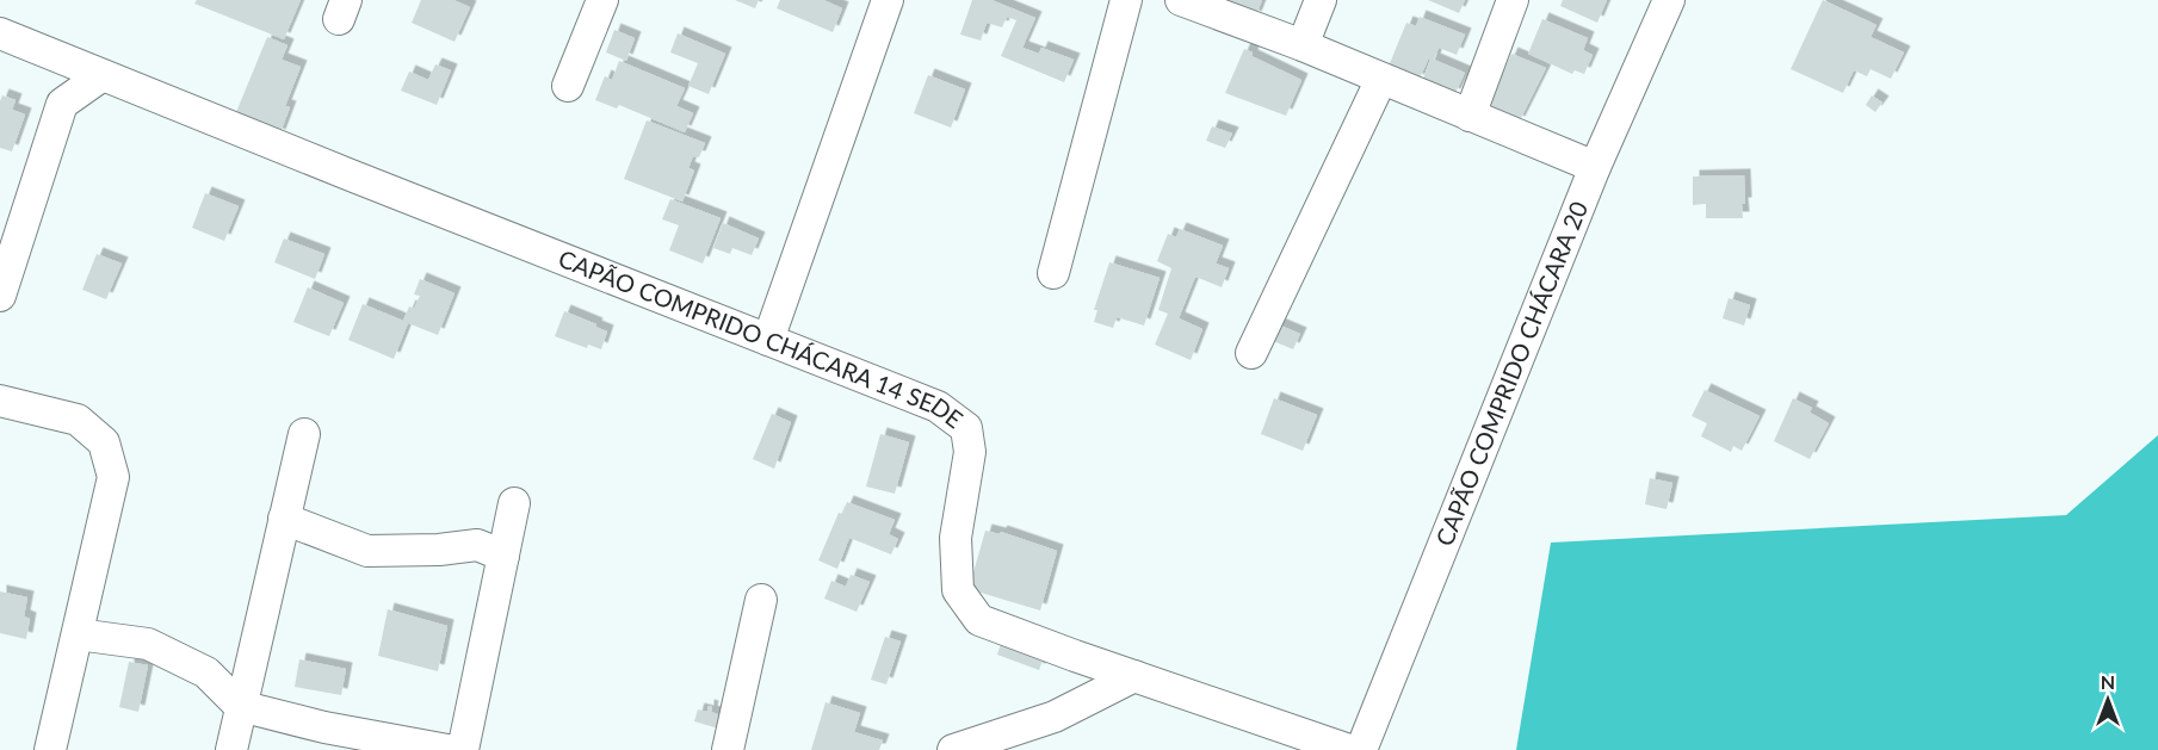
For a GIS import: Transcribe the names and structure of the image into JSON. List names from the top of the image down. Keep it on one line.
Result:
{"streets":{"street":["CAPÃO COMPRIDO CHÁCARA 14 SEDE","CAPÃO COMPRIDO CHÁCARA 20"]},"north":"top"}
